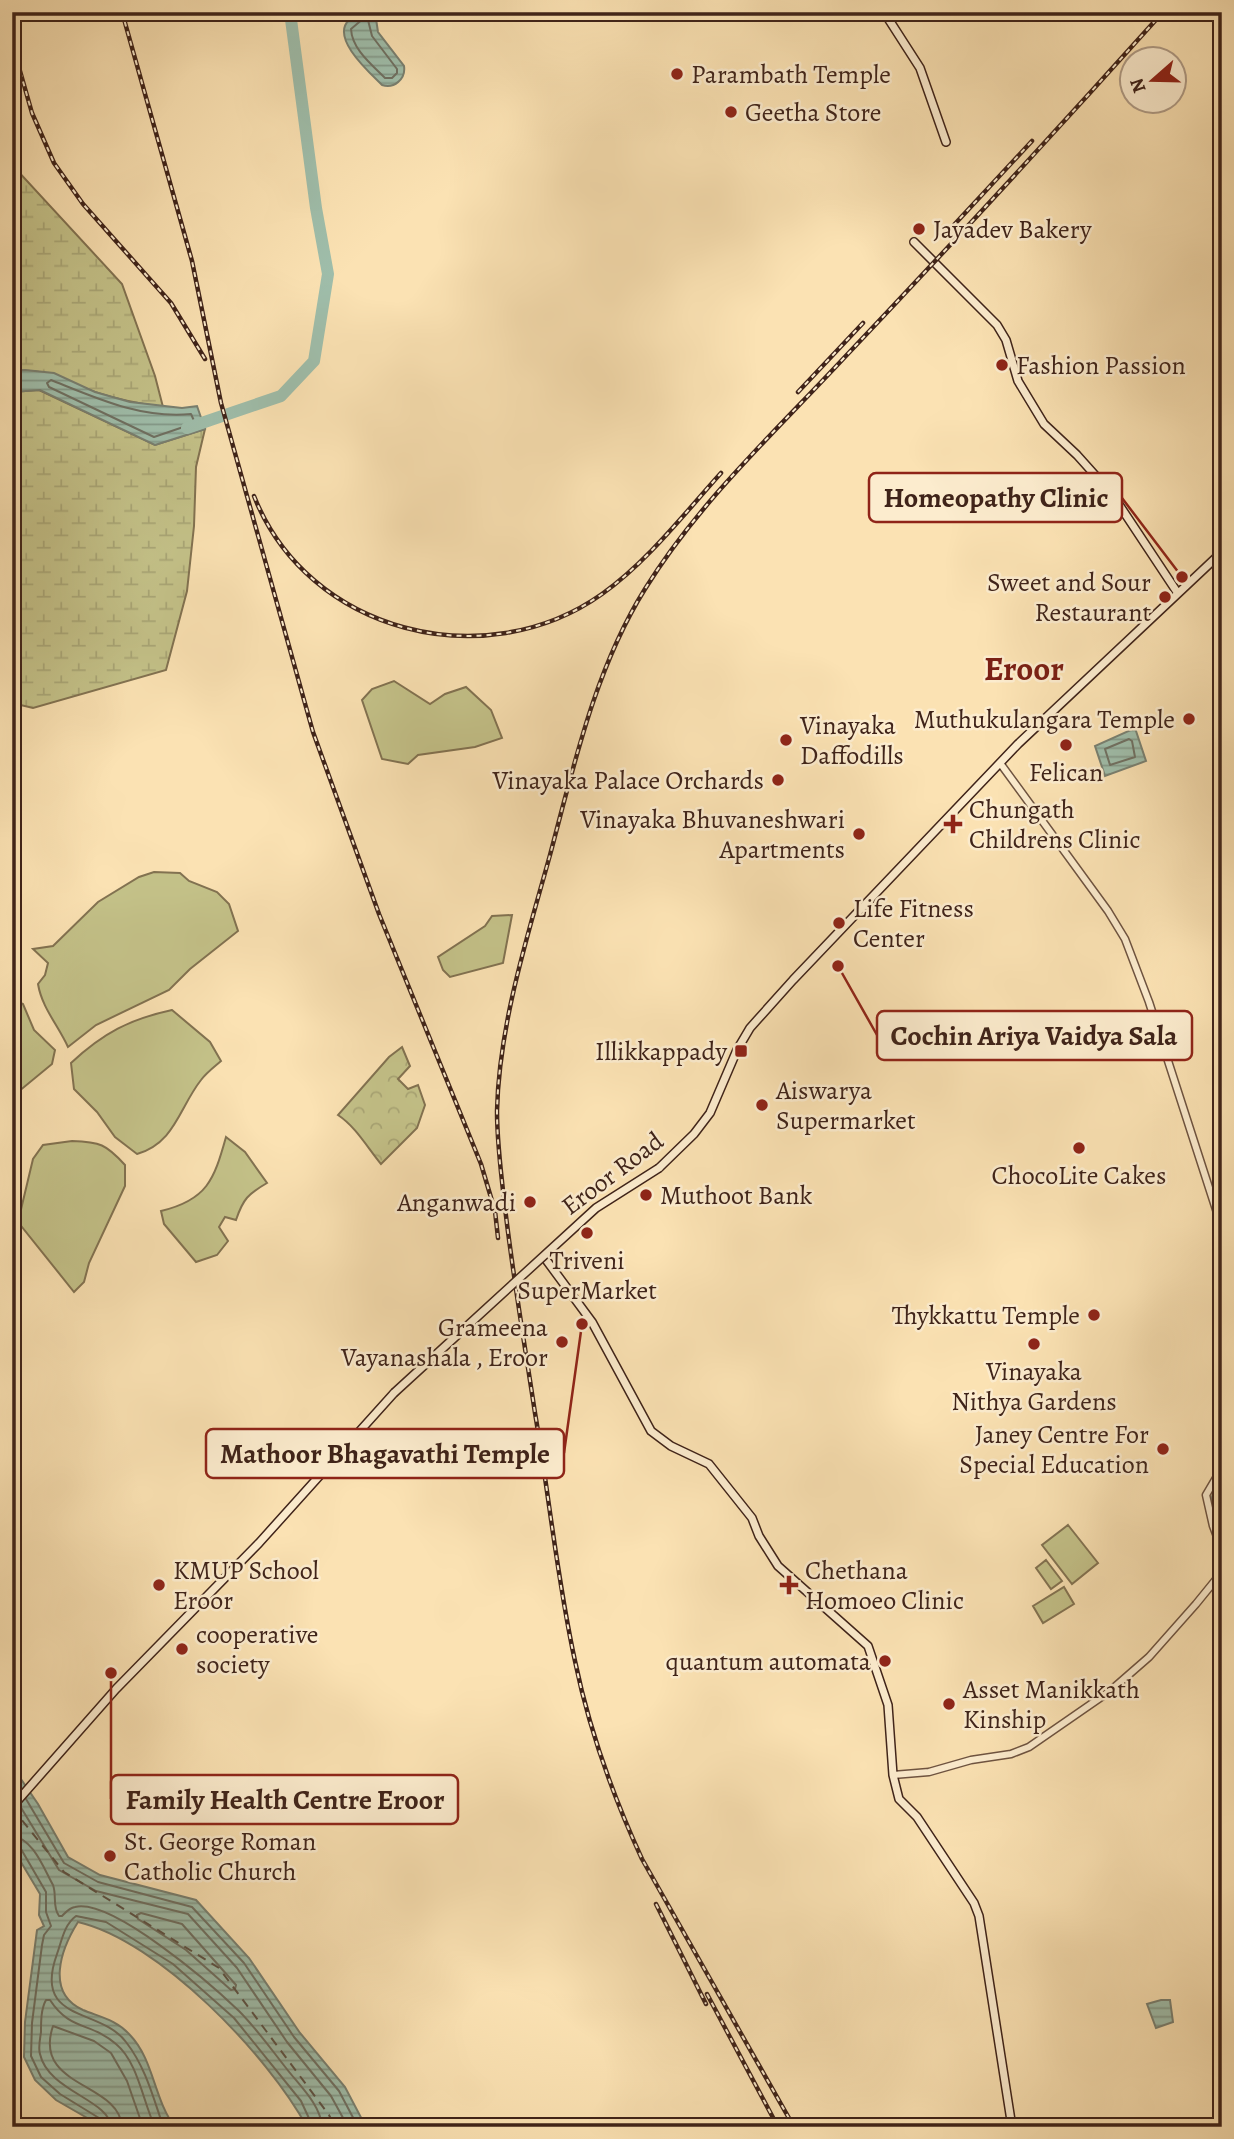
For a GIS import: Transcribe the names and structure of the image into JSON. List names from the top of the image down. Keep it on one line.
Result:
{"streets":{"main road":["Eroor Road"]},"districts":["Eroor"],"places":{"other":["Parambath Temple","Geetha Store","Jayadev Bakery","Fashion Passion","Homeopathy Clinic","Sweet and Sour Restaurant","Muthukulangara Temple","Vinayaka Daffodills","Felican","Vinayaka Palace Orchards","Vinayaka Bhuvaneshwari Apartments","Life Fitness Center","Cochin Ariya Vaidya Sala","Aiswarya Supermarket","ChocoLite Cakes","Muthoot Bank","Anganwadi","Triveni SuperMarket","Thykkattu Temple","Mathoor Bhagavathi Temple","Grameena Vayanashala , Eroor","Vinayaka Nithya Gardens","Janey Centre For Special Education","KMUP School Eroor","cooperative society","quantum automata","Family Health Centre Eroor","Asset Manikkath Kinship","St. George Roman Catholic Church"],"health":["Chungath Childrens Clinic","Chethana Homoeo Clinic"],"transit":["Illikkappady"]},"north":"left"}
